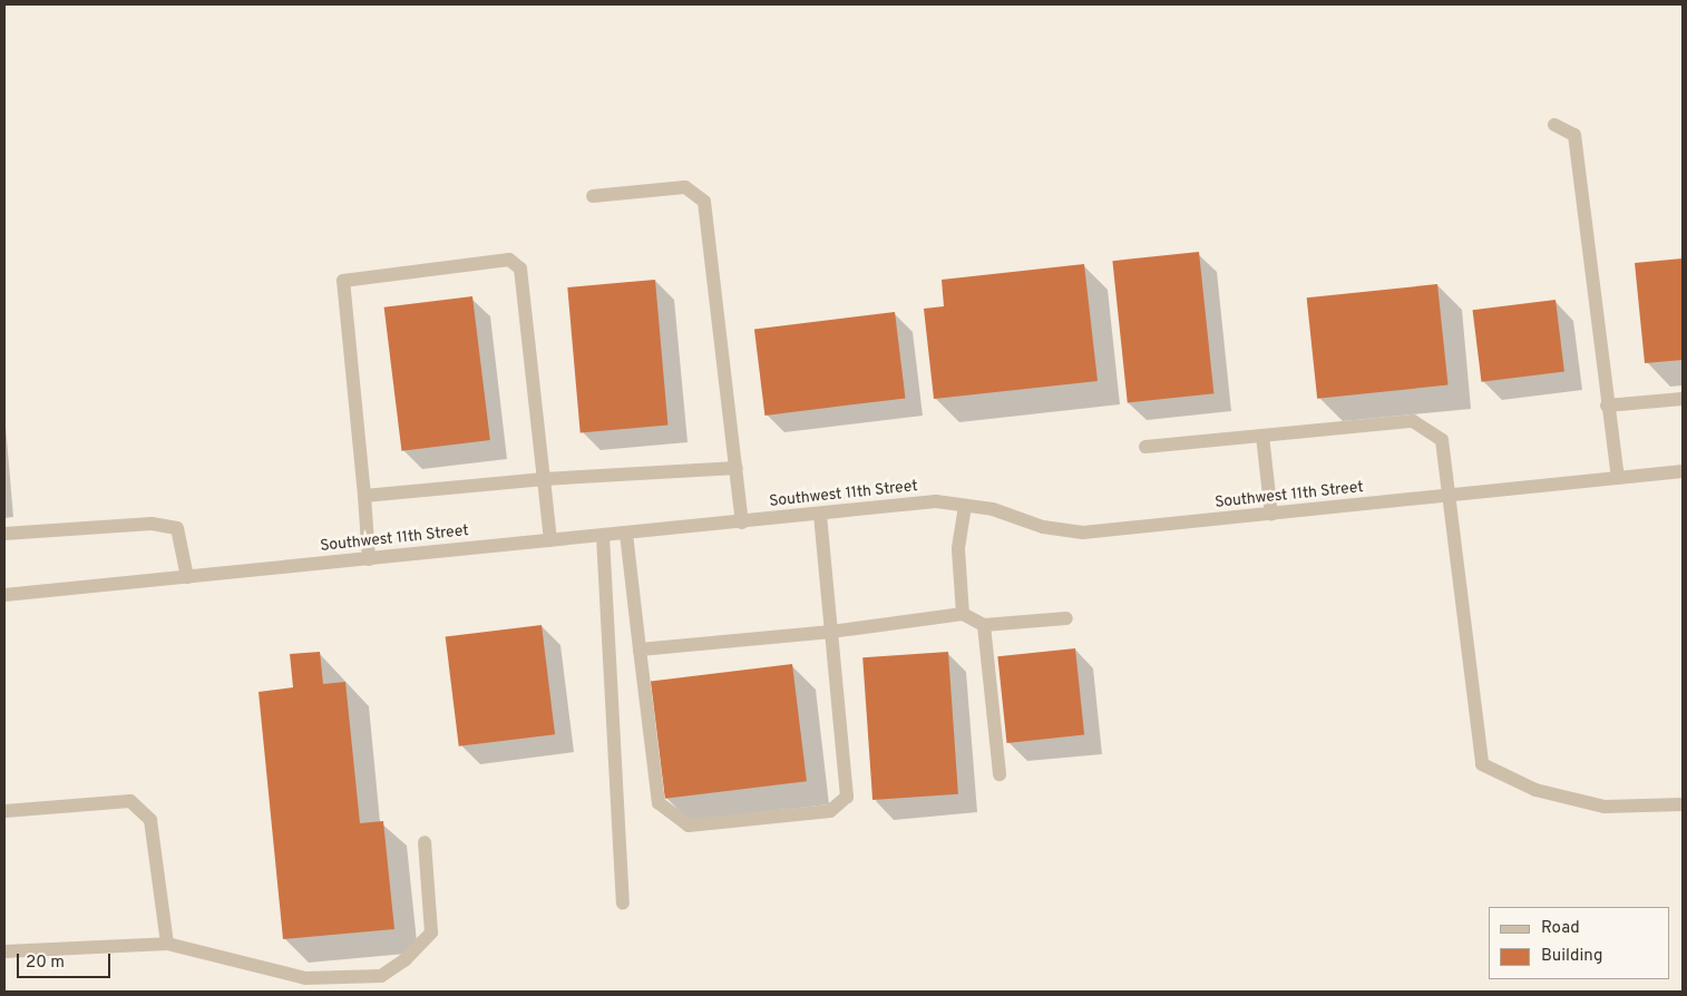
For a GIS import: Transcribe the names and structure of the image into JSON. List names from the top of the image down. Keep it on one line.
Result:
{"streets":{"street":["Southwest 11th Street"]},"legend":["Road","Building"],"scale_bar":"20 m"}
